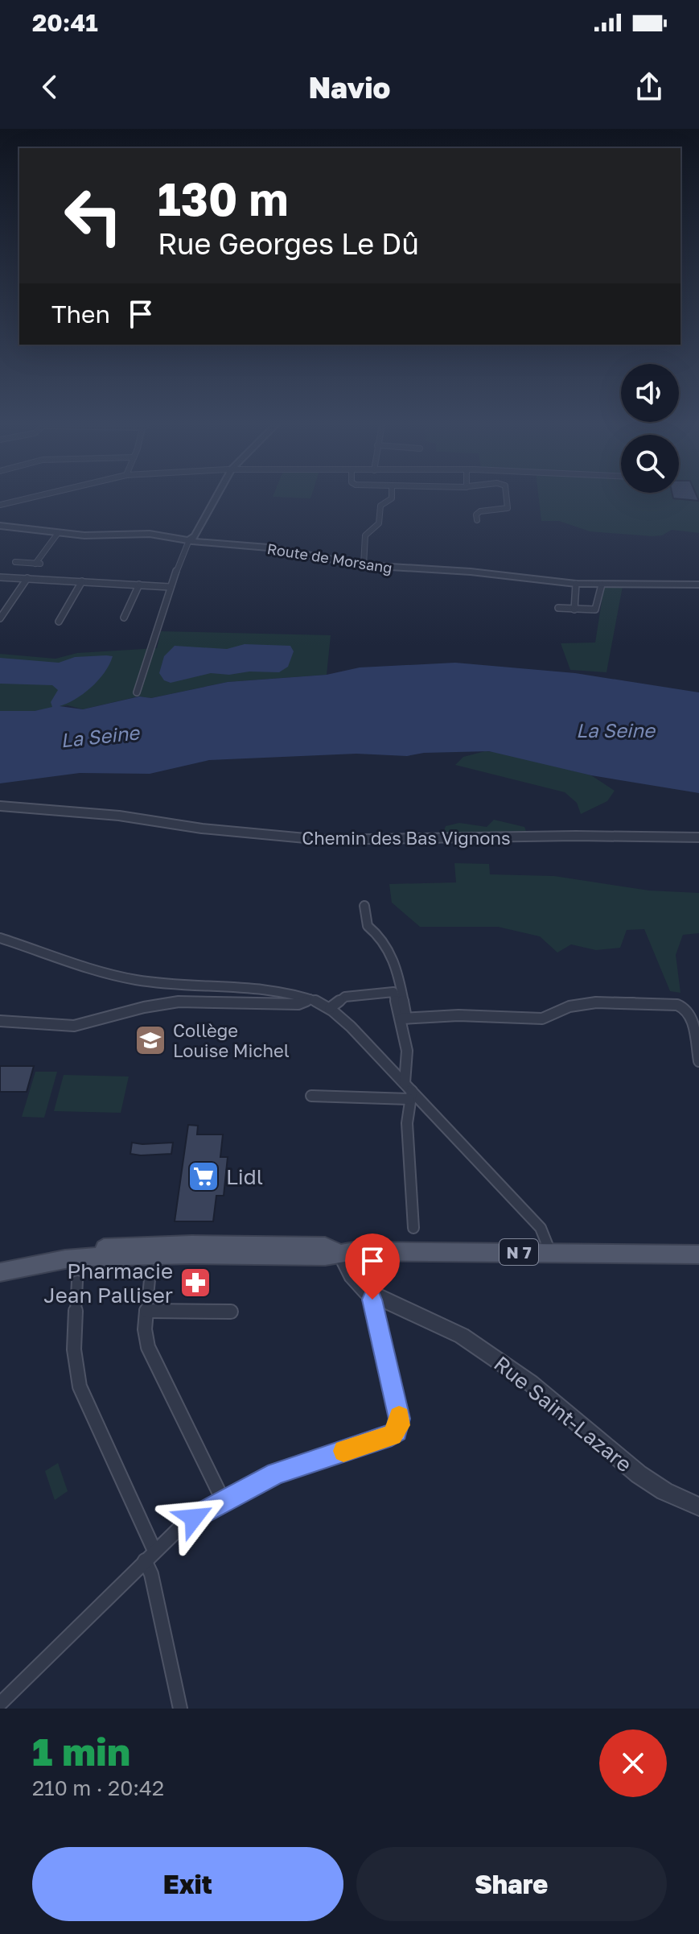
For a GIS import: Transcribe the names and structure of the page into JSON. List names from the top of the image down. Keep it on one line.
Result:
{"streets":{"main road":["N 7"],"street":["Route de Morsang","Chemin des Bas Vignons","Rue Saint-Lazare"]},"crossings":[["N 7","Rue Saint-Lazare"]],"water":["La Seine"],"places":{"school or university":["Collège Louise Michel"],"supermarket":["Lidl"],"pharmacy":["Pharmacie Jean Palliser"]},"page":{"status":"20:41","header":"Navio","turn":["130 m","Rue Georges Le Dû"],"then":"Then","heading":["1 min","210 m · 20:42"],"buttons":["Exit","Share"]}}
